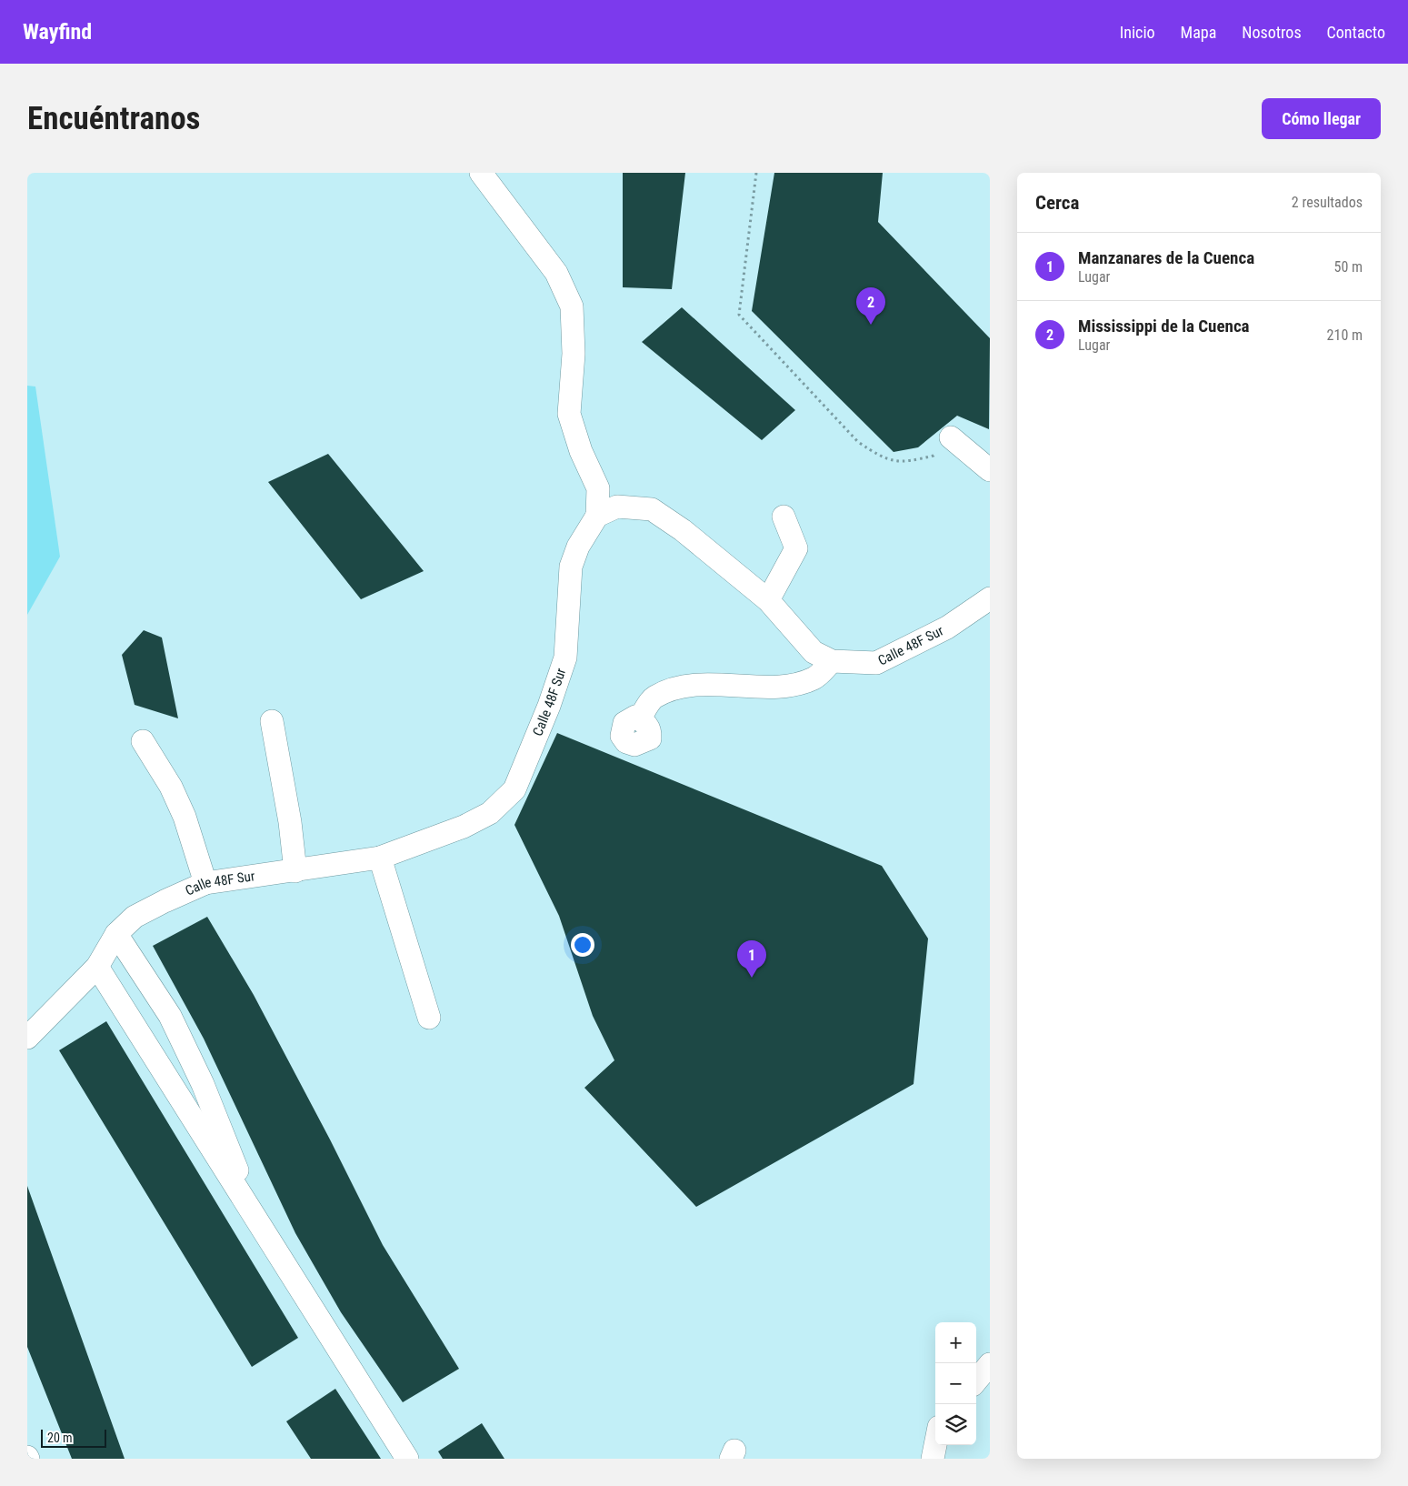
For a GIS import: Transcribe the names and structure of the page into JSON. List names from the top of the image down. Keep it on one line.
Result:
{"streets":{"street":["Calle 48F Sur"]},"scale_bar":"20 m","page":{"header":"Wayfind","nav":["Inicio","Mapa","Nosotros","Contacto"],"buttons":"Cómo llegar","title":"Encuéntranos","heading":["Cerca","2 resultados"],"list":[{"mark":"1","name":"Manzanares de la Cuenca","note":"Lugar","value":"50 m"},{"mark":"2","name":"Mississippi de la Cuenca","note":"Lugar","value":"210 m"}],"pins":["2","1"],"map_buttons":["+","−"],"scale":"20 m"}}
